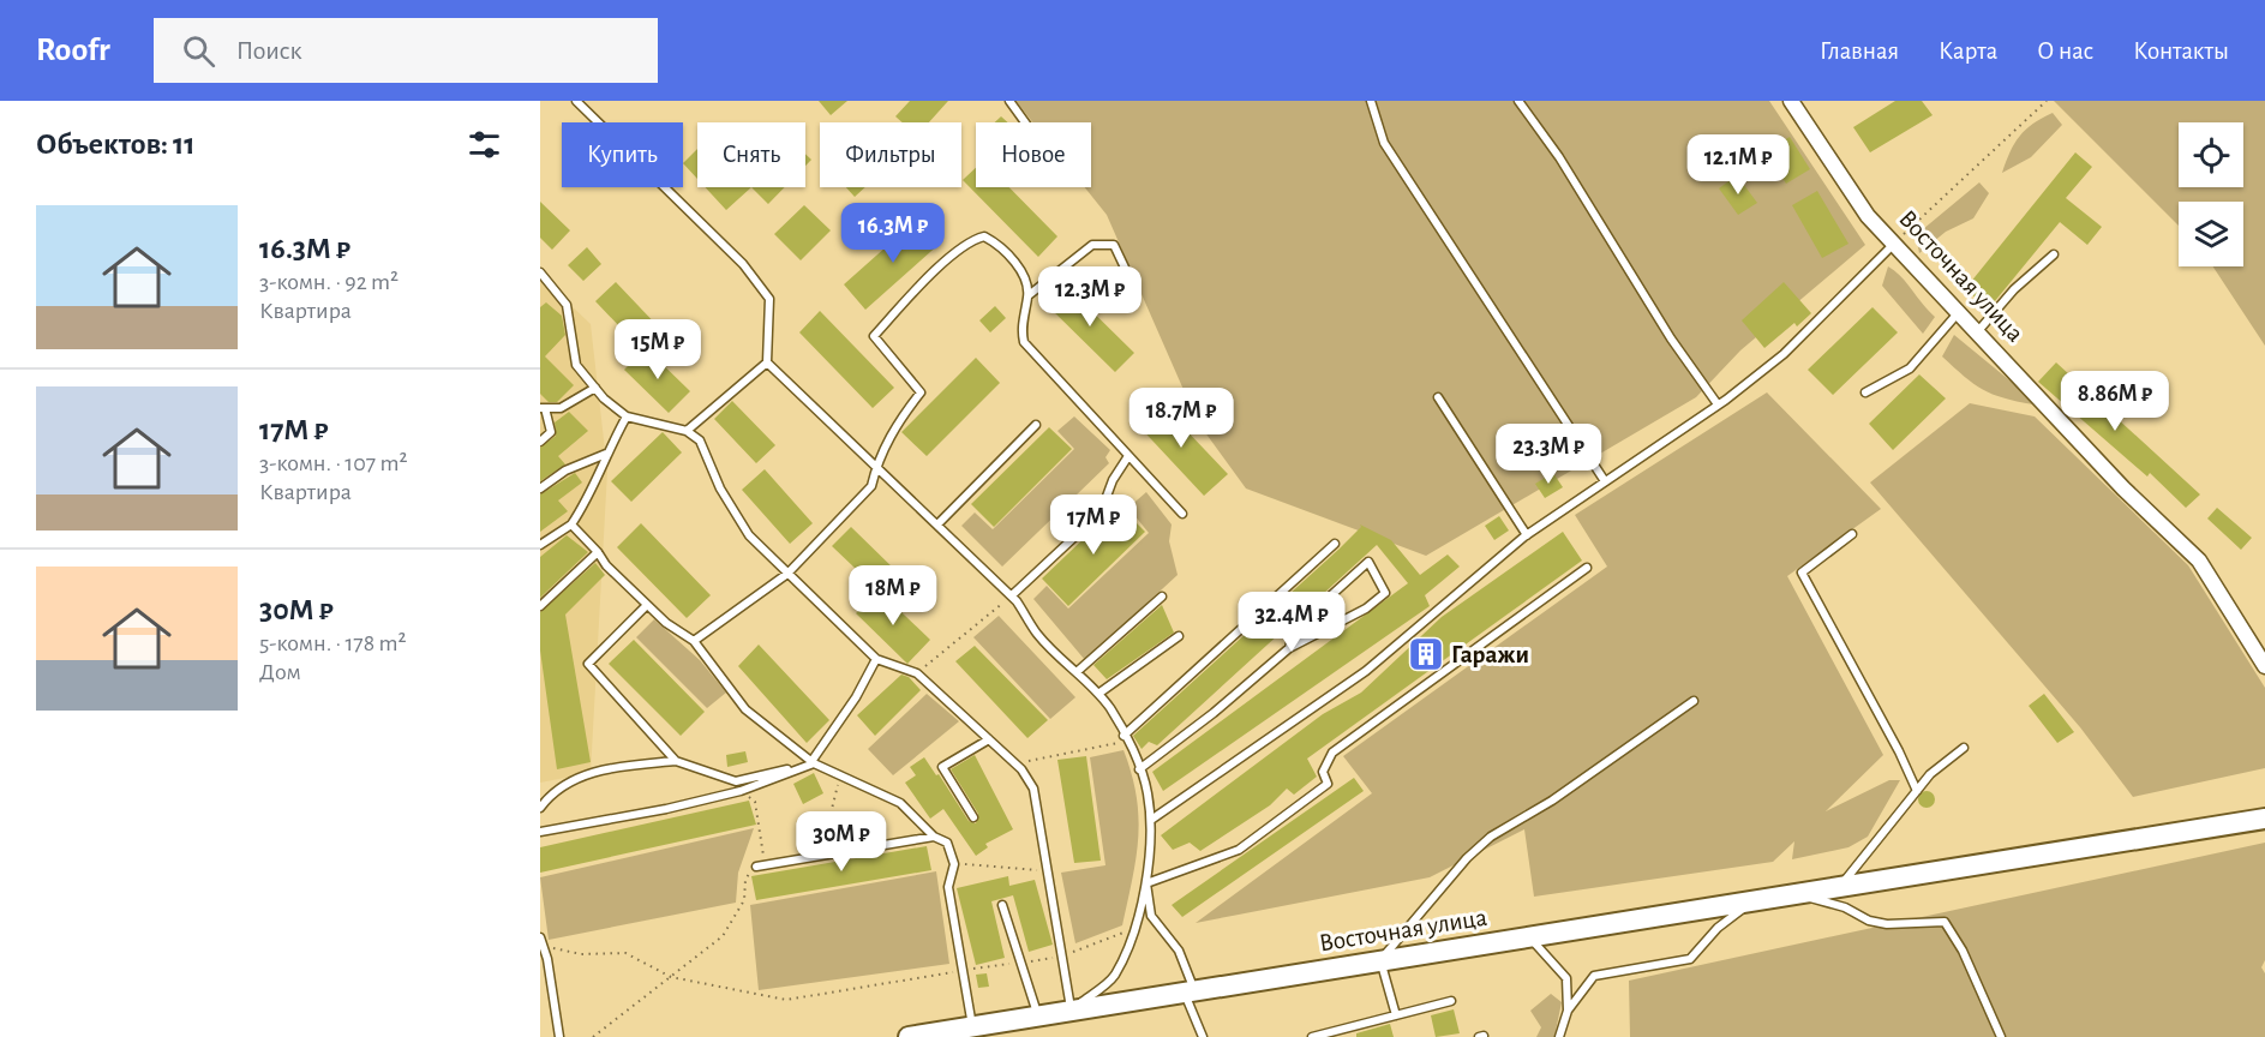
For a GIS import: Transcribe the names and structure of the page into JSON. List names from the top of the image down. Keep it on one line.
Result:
{"streets":{"main road":["Восточная улица"]},"places":{"building":["Гаражи"]},"page":{"header":"Roofr","search":"Поиск","nav":["Главная","Карта","О нас","Контакты"],"heading":"Объектов: 11","chip":["Купить","Снять","Фильтры","Новое"],"price":["12.1M ₽","16.3M ₽","12.3M ₽","15M ₽","8.86M ₽","18.7M ₽","23.3M ₽","17M ₽","18M ₽","32.4M ₽","30M ₽"],"list":[{"name":"16.3M ₽","note":"3-комн. · 92 m² · Квартира"},{"name":"17M ₽","note":"3-комн. · 107 m² · Квартира"},{"name":"30M ₽","note":"5-комн. · 178 m² · Дом"}]}}
